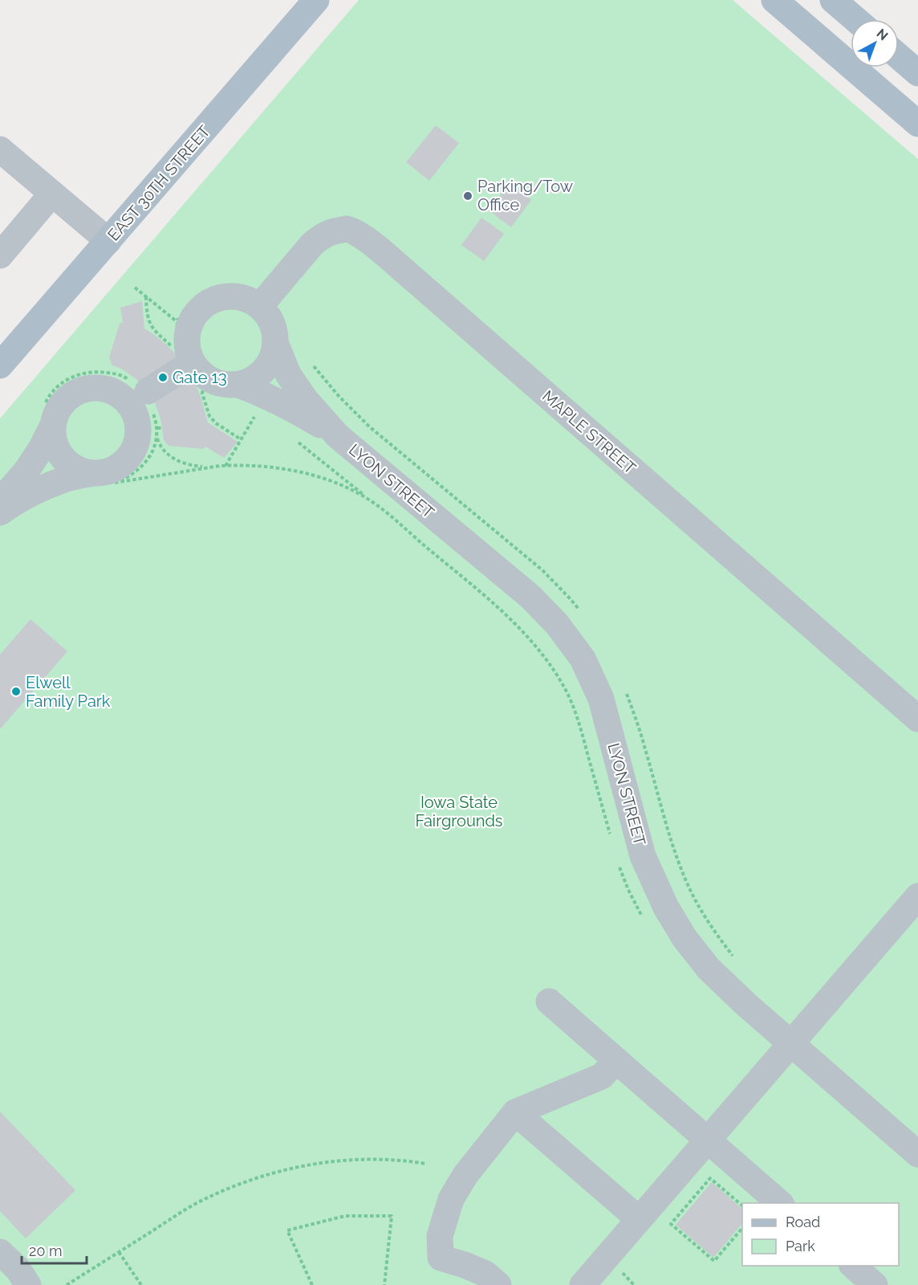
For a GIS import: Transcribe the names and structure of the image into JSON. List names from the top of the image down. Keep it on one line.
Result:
{"streets":{"main road":["EAST 30TH STREET"],"street":["MAPLE STREET","LYON STREET"]},"parks":["Iowa State Fairgrounds"],"places":["Parking/Tow Office","Gate 13","Elwell Family Park"],"legend":["Road","Park"],"scale_bar":"20 m","north":"top right"}
